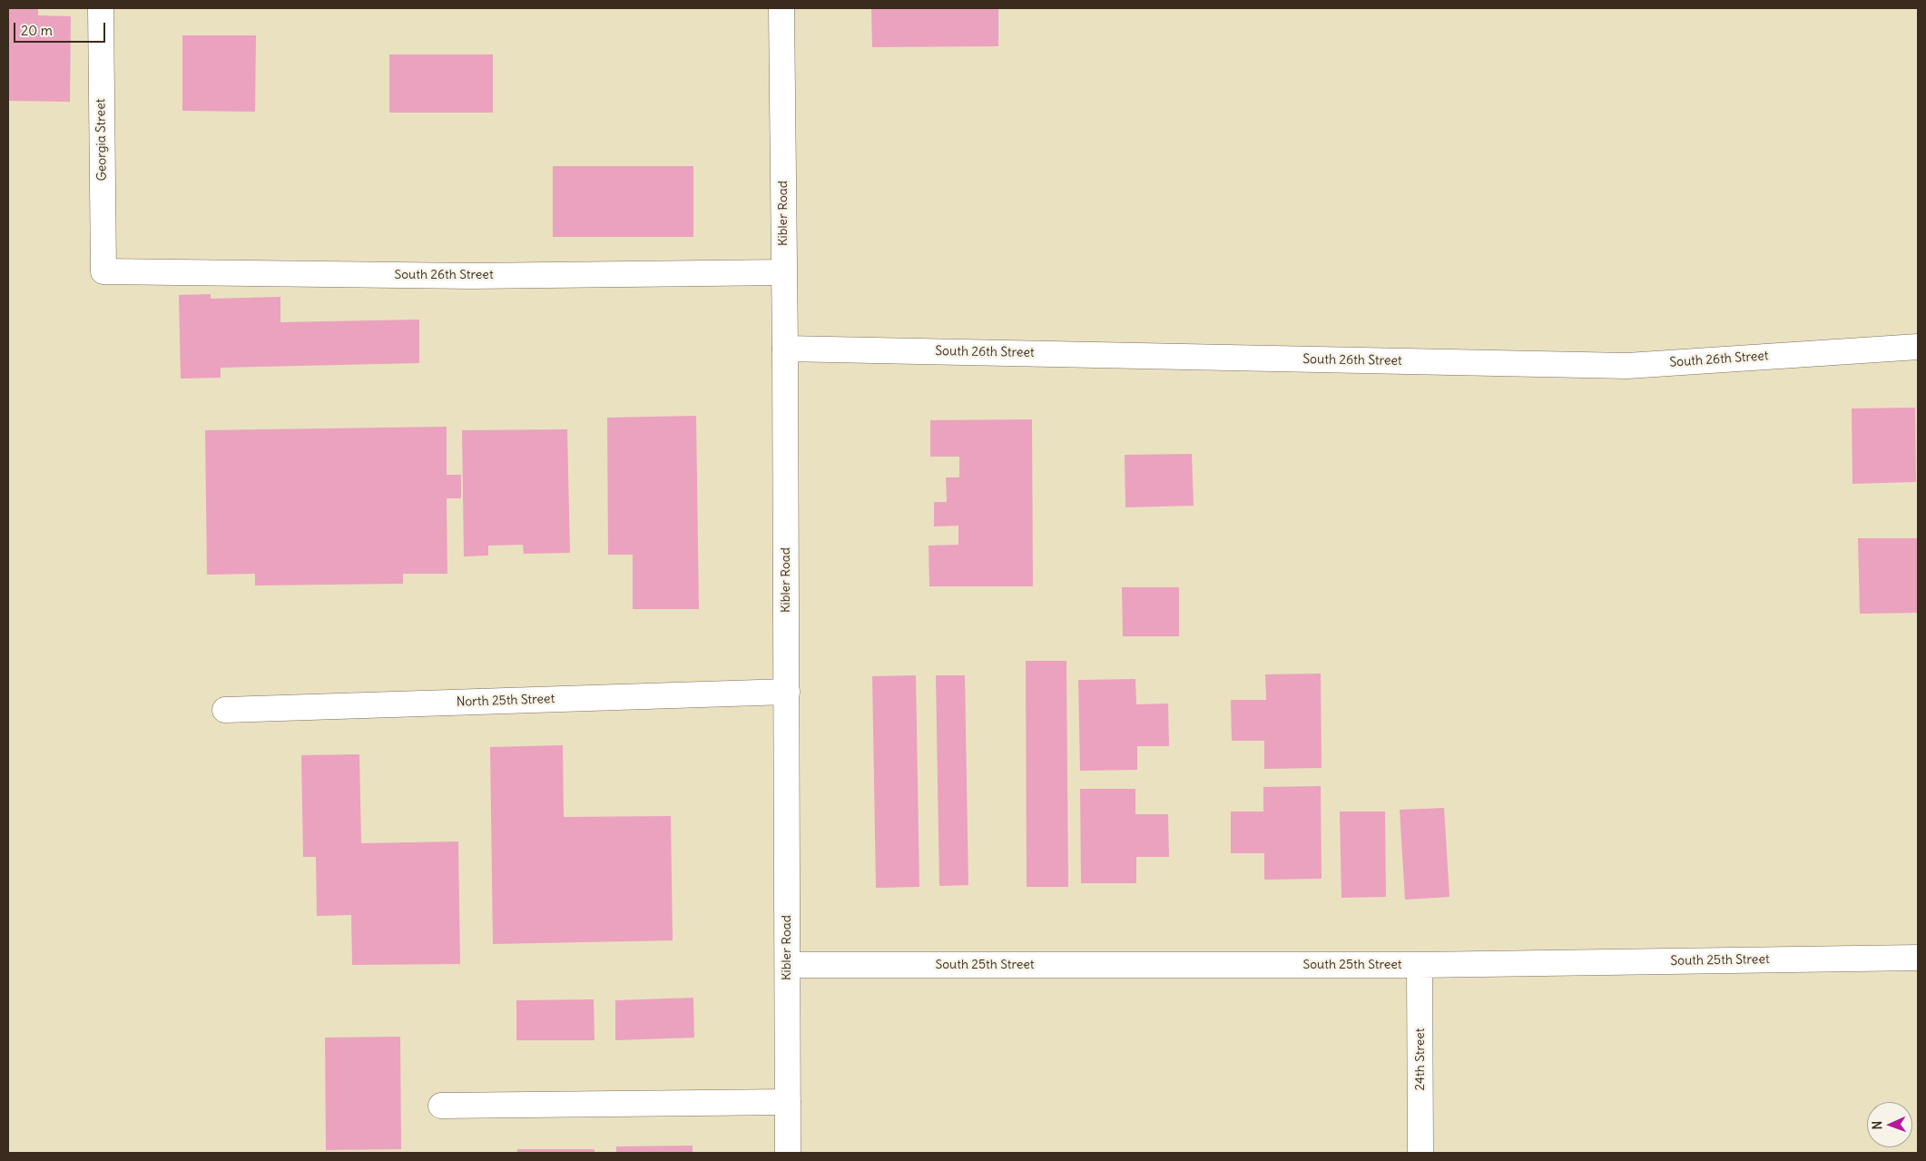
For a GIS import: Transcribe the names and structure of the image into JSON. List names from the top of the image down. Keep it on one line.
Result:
{"streets":{"street":["Georgia Street","Kibler Road","South 26th Street","North 25th Street","South 25th Street","24th Street"]},"crossings":[["Georgia Street","South 26th Street"],["Kibler Road","South 26th Street"],["Kibler Road","North 25th Street"],["Kibler Road","South 25th Street"],["South 25th Street","24th Street"]],"scale_bar":"20 m","north":"left"}
